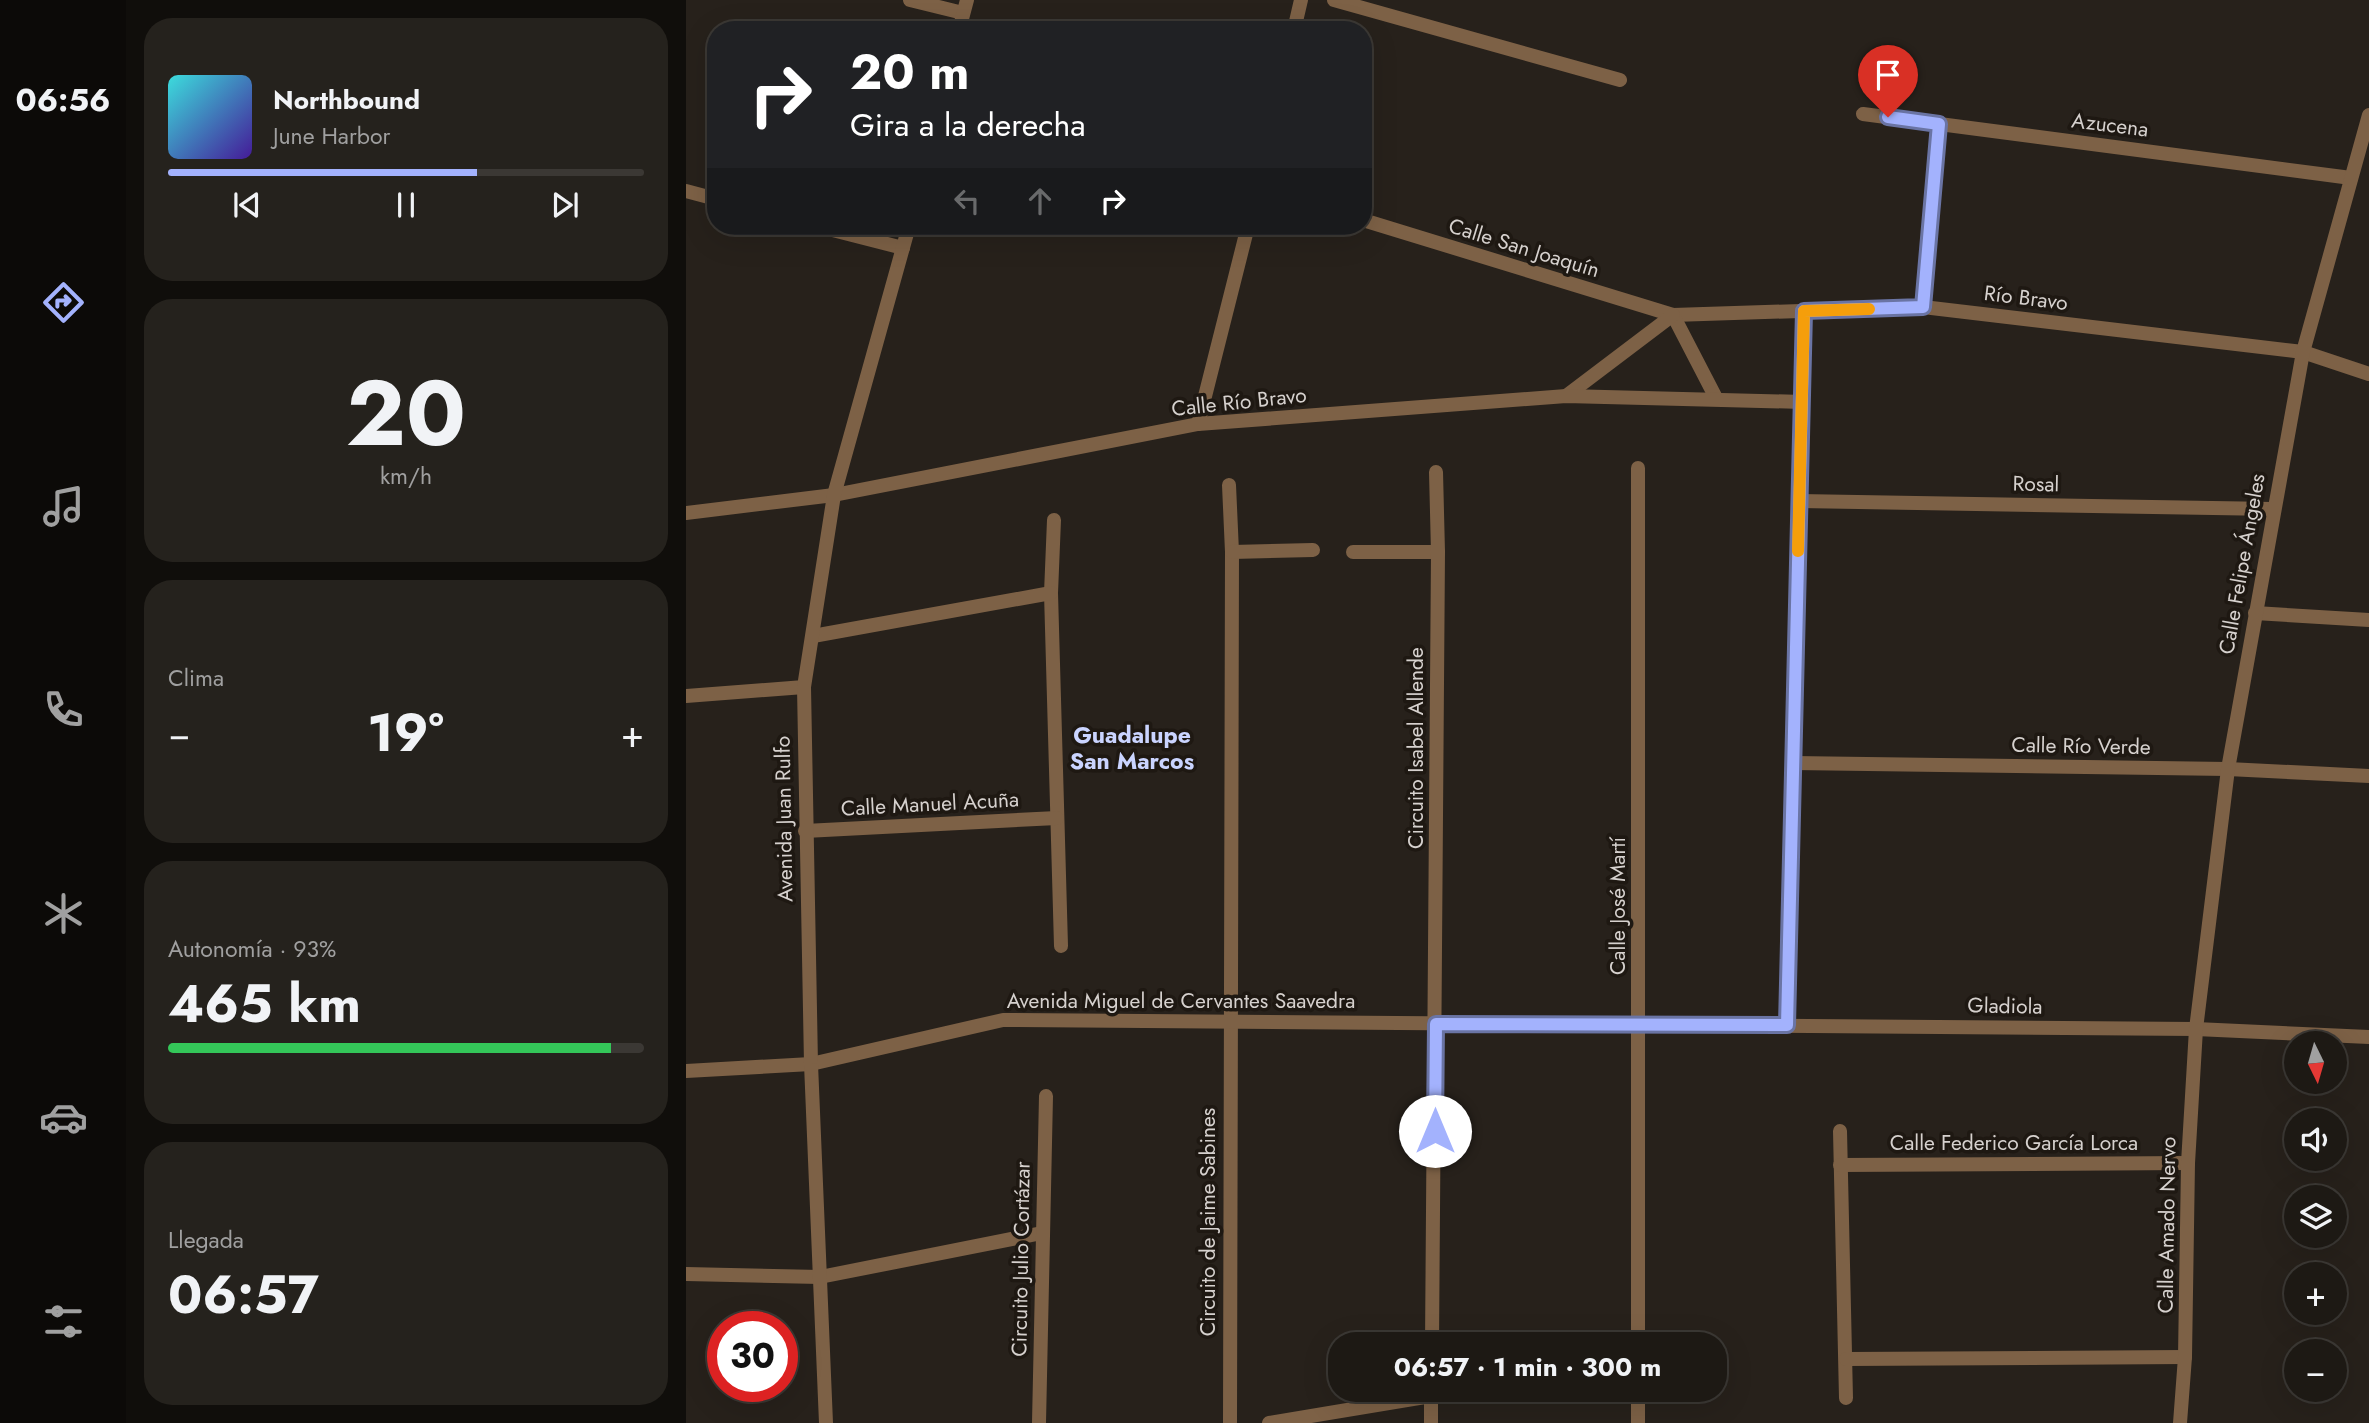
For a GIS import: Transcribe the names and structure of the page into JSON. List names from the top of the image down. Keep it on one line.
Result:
{"streets":{"street":["Azucena","Calle San Joaquín","Río Bravo","Calle Río Bravo","Rosal","Calle Felipe Ángeles","Calle Río Verde","Circuito Isabel Allende","Calle Manuel Acuña","Avenida Juan Rulfo","Calle José Martí","Avenida Miguel de Cervantes Saavedra","Gladiola","Calle Federico García Lorca","Circuito de Jaime Sabines","Calle Amado Nervo","Circuito Julio Cortázar"]},"crossings":[["Azucena","Calle Felipe Ángeles"],["Calle San Joaquín","Río Bravo"],["Río Bravo","Calle Felipe Ángeles"],["Calle Río Bravo","Avenida Juan Rulfo"],["Rosal","Calle Felipe Ángeles"],["Calle Felipe Ángeles","Calle Río Verde"],["Calle Felipe Ángeles","Gladiola"],["Calle Felipe Ángeles","Calle Amado Nervo"],["Circuito Isabel Allende","Avenida Miguel de Cervantes Saavedra"],["Calle Manuel Acuña","Avenida Juan Rulfo"],["Avenida Juan Rulfo","Avenida Miguel de Cervantes Saavedra"],["Calle José Martí","Avenida Miguel de Cervantes Saavedra"],["Calle José Martí","Gladiola"],["Avenida Miguel de Cervantes Saavedra","Gladiola"],["Avenida Miguel de Cervantes Saavedra","Circuito de Jaime Sabines"],["Gladiola","Calle Amado Nervo"],["Calle Federico García Lorca","Calle Amado Nervo"]],"districts":["Guadalupe San Marcos"],"north":"bottom","page":{"tabs":"06:56","turn":["20 m","Gira a la derecha"],"song":["Northbound","June Harbor"],"tile":[["20","km/h"],"Clima",["Autonomía · 93%","465 km"],["Llegada","06:57"]],"heat":["−","19°","+"],"map_buttons":["+","−"],"limit":"30","trip":"06:57 · 1 min · 300 m"}}
